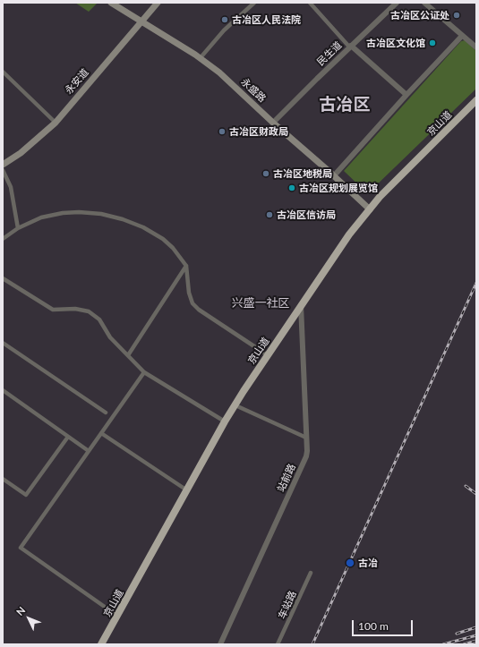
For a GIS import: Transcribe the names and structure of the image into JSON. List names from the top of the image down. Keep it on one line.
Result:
{"streets":{"highway":["京山道"],"main road":["永安道","永盛路"],"street":["民生道","站前路","车站路"]},"crossings":[["民生道","永盛路"],["永安道","永盛路"],["永盛路","京山道"],["京山道","站前路"]],"districts":["古冶区","兴盛一社区"],"places":["古冶区公证处","古冶区人民法院","古冶区文化馆","古冶区财政局","古冶区地税局","古冶区规划展览馆","古冶区信访局","古冶"],"scale_bar":"100 m","north":"top left"}
